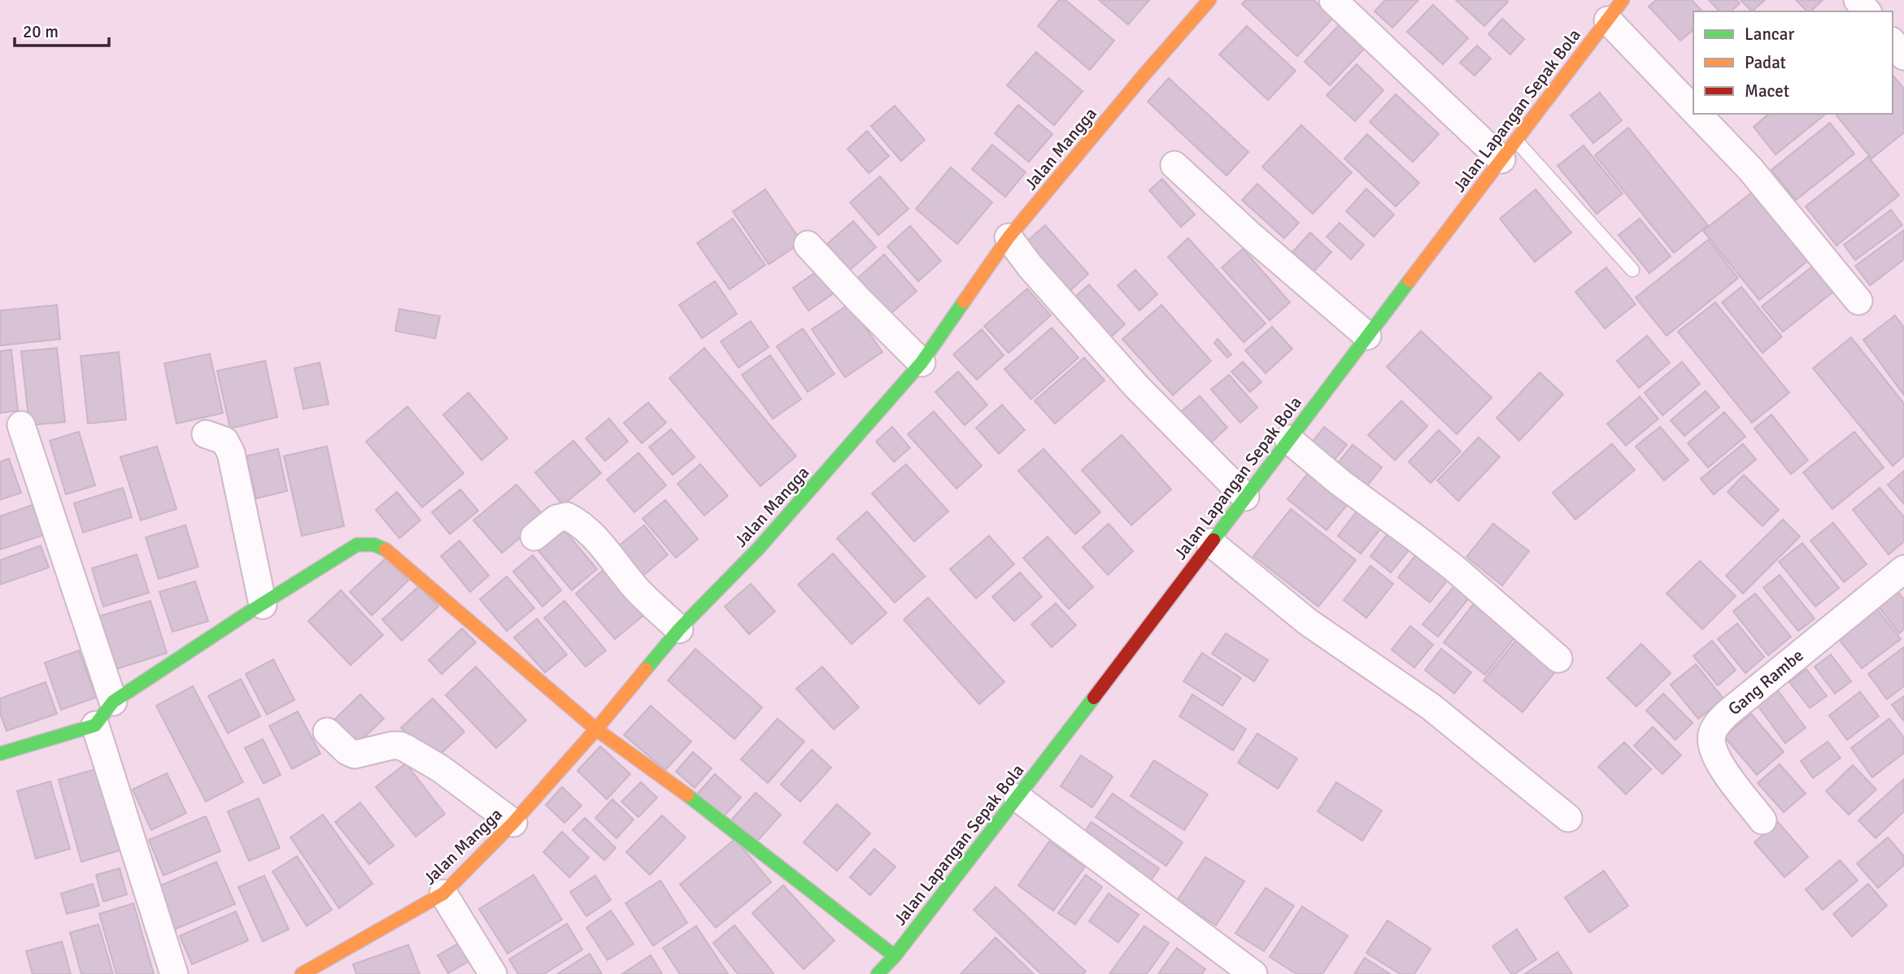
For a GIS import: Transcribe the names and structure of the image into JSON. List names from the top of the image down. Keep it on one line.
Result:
{"streets":{"street":["Jalan Lapangan Sepak Bola","Jalan Mangga","Gang Rambe"]},"legend":["Lancar","Padat","Macet"],"scale_bar":"20 m"}
